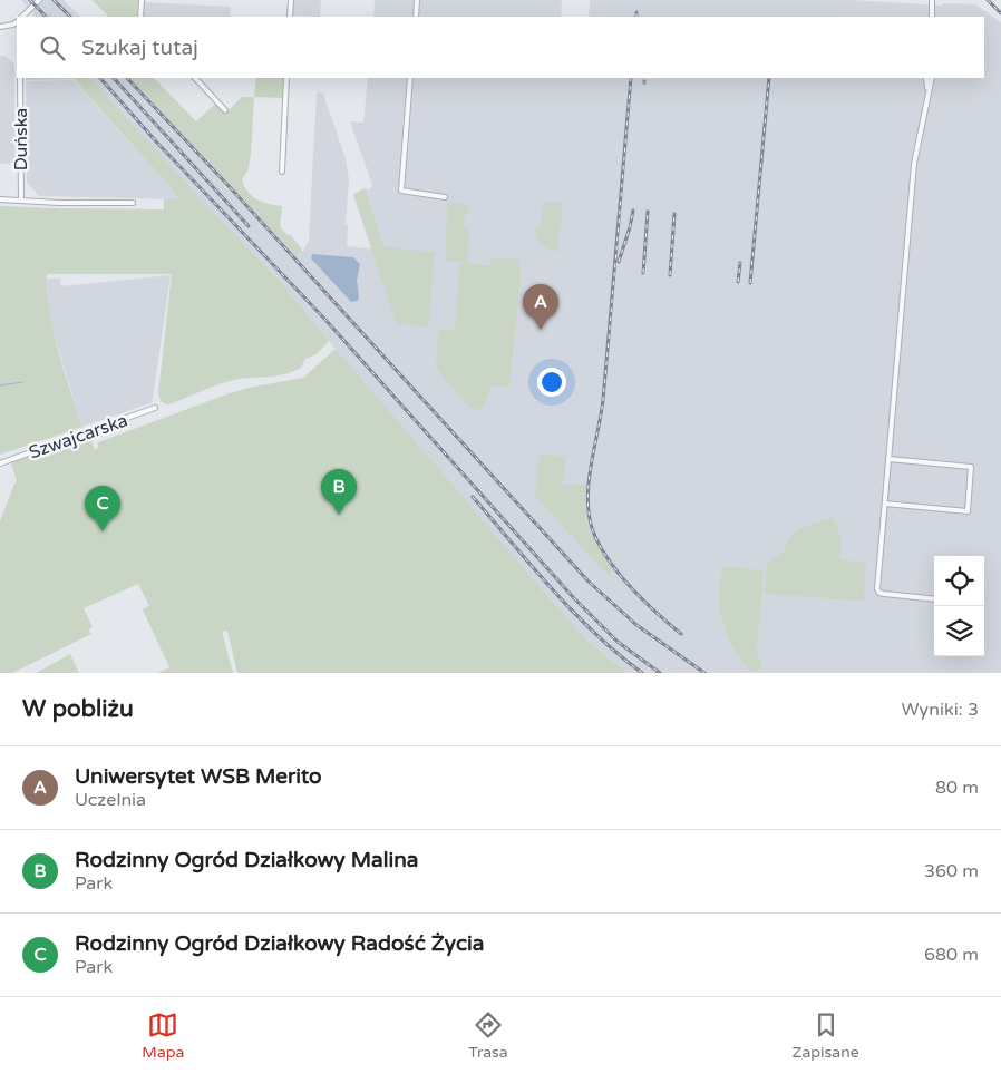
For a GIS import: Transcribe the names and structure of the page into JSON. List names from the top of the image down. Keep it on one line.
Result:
{"streets":{"street":["Duńska","Szwajcarska"]},"page":{"search":"Szukaj tutaj","pins":["A","B","C"],"heading":["W pobliżu","Wyniki: 3"],"list":[{"mark":"A","name":"Uniwersytet WSB Merito","note":"Uczelnia","value":"80 m"},{"mark":"B","name":"Rodzinny Ogród Działkowy Malina","note":"Park","value":"360 m"},{"mark":"C","name":"Rodzinny Ogród Działkowy Radość Życia","note":"Park","value":"680 m"}],"nav":["Mapa","Trasa","Zapisane"]}}
